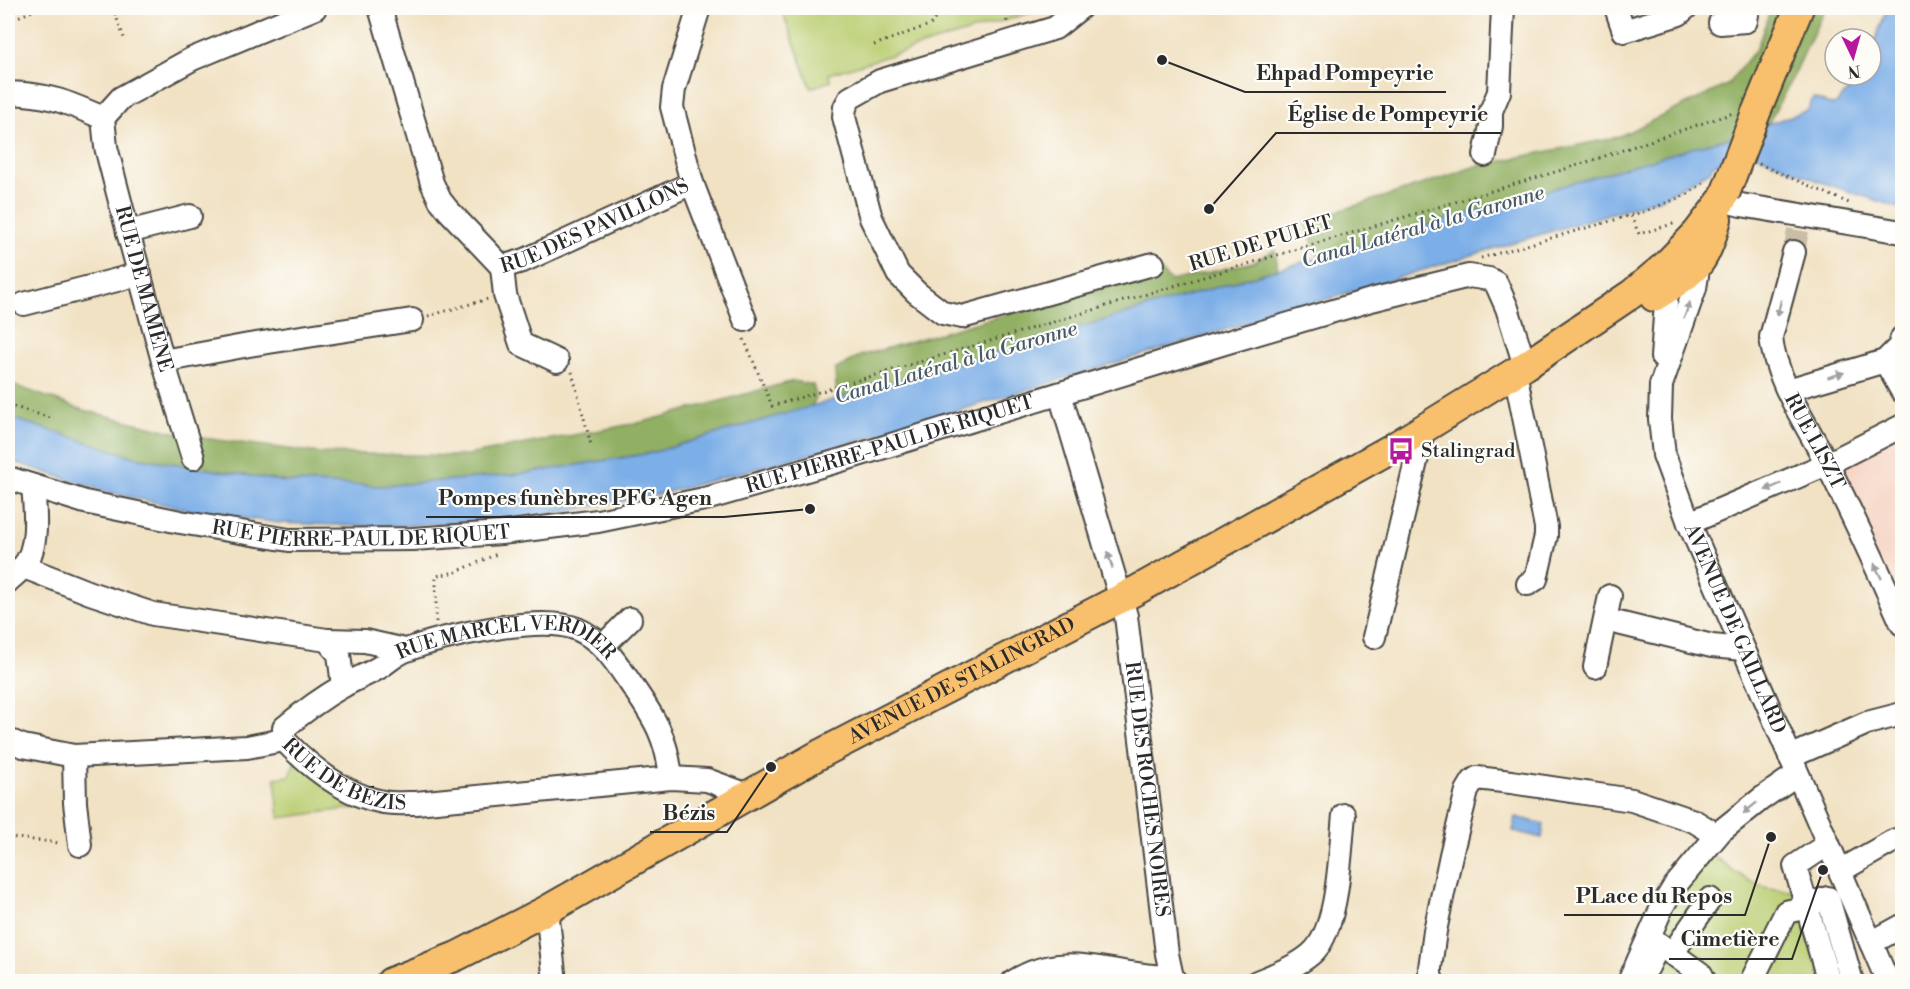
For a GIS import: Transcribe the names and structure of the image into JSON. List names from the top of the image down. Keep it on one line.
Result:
{"streets":{"main road":["AVENUE DE STALINGRAD"],"street":["RUE DES PAVILLONS","RUE DE MAMÈNE","RUE LISZT","RUE PIERRE-PAUL DE RIQUET","AVENUE DE GAILLARD","RUE MARCEL VERDIER","RUE DE BÉZIS","RUE DES ROCHES NOIRES"],"path":["RUE DE PULET"]},"crossings":[["RUE DE PULET","AVENUE DE STALINGRAD"],["RUE PIERRE-PAUL DE RIQUET","AVENUE DE STALINGRAD"],["RUE PIERRE-PAUL DE RIQUET","RUE DES ROCHES NOIRES"],["AVENUE DE GAILLARD","AVENUE DE STALINGRAD"],["RUE MARCEL VERDIER","RUE DE BÉZIS"],["AVENUE DE STALINGRAD","RUE DE BÉZIS"],["AVENUE DE STALINGRAD","RUE DES ROCHES NOIRES"]],"one_way":["RUE DES ROCHES NOIRES"],"water":["Canal Latéral à la Garonne"],"places":{"other":["Ehpad Pompeyrie","Église de Pompeyrie","Pompes funèbres PFG Agen","Bézis","PLace du Repos","Cimetière"],"bus stop":["Stalingrad"]},"north":"bottom"}
